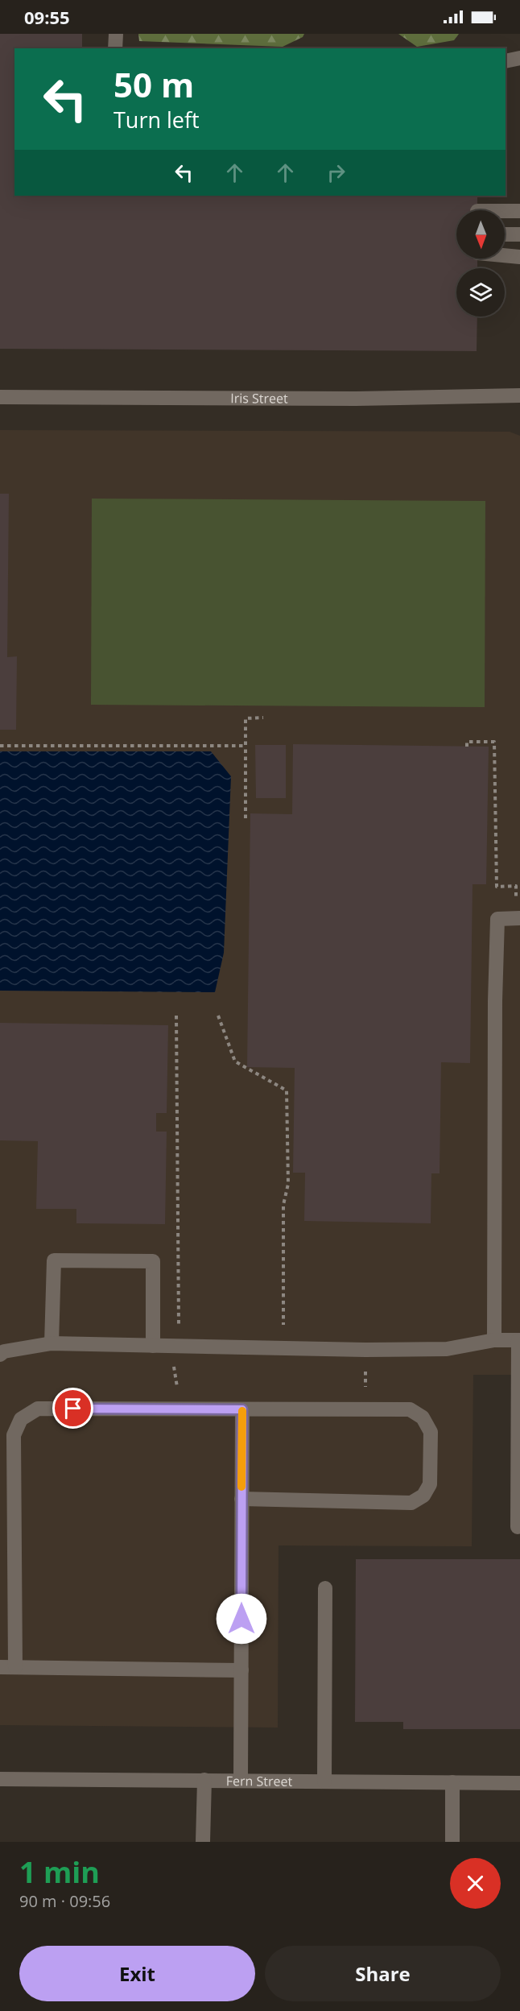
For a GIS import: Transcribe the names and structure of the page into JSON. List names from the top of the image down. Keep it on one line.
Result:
{"streets":{"street":["Iris Street","Fern Street"]},"north":"bottom","page":{"status":"09:55","turn":["50 m","Turn left"],"heading":["1 min","90 m · 09:56"],"buttons":["Exit","Share"]}}
